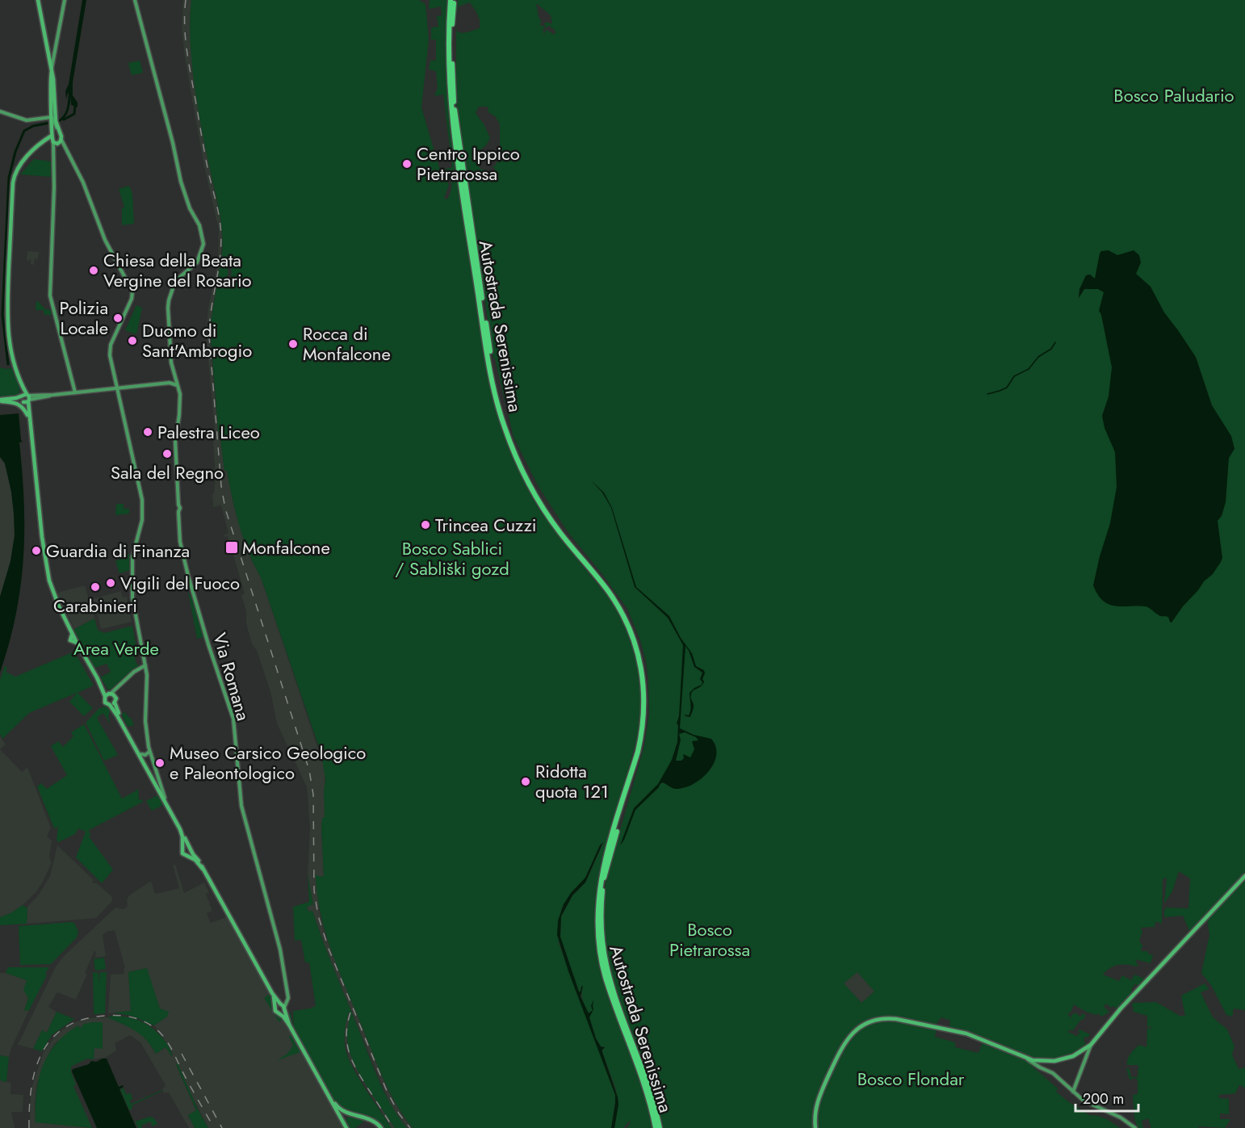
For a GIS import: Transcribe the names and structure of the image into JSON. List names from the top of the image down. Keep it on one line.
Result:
{"streets":{"highway":["Autostrada Serenissima"],"street":["Via Romana"]},"parks":["Bosco Paludario","Bosco Sablici / Sabliški gozd","Area Verde","Bosco Pietrarossa","Bosco Flondar"],"places":{"other":["Centro Ippico Pietrarossa","Chiesa della Beata Vergine del Rosario","Polizia Locale","Duomo di Sant'Ambrogio","Rocca di Monfalcone","Palestra Liceo","Sala del Regno","Trincea Cuzzi","Guardia di Finanza","Vigili del Fuoco","Carabinieri","Museo Carsico Geologico e Paleontologico","Ridotta quota 121"],"transit":["Monfalcone"]},"scale_bar":"200 m"}
